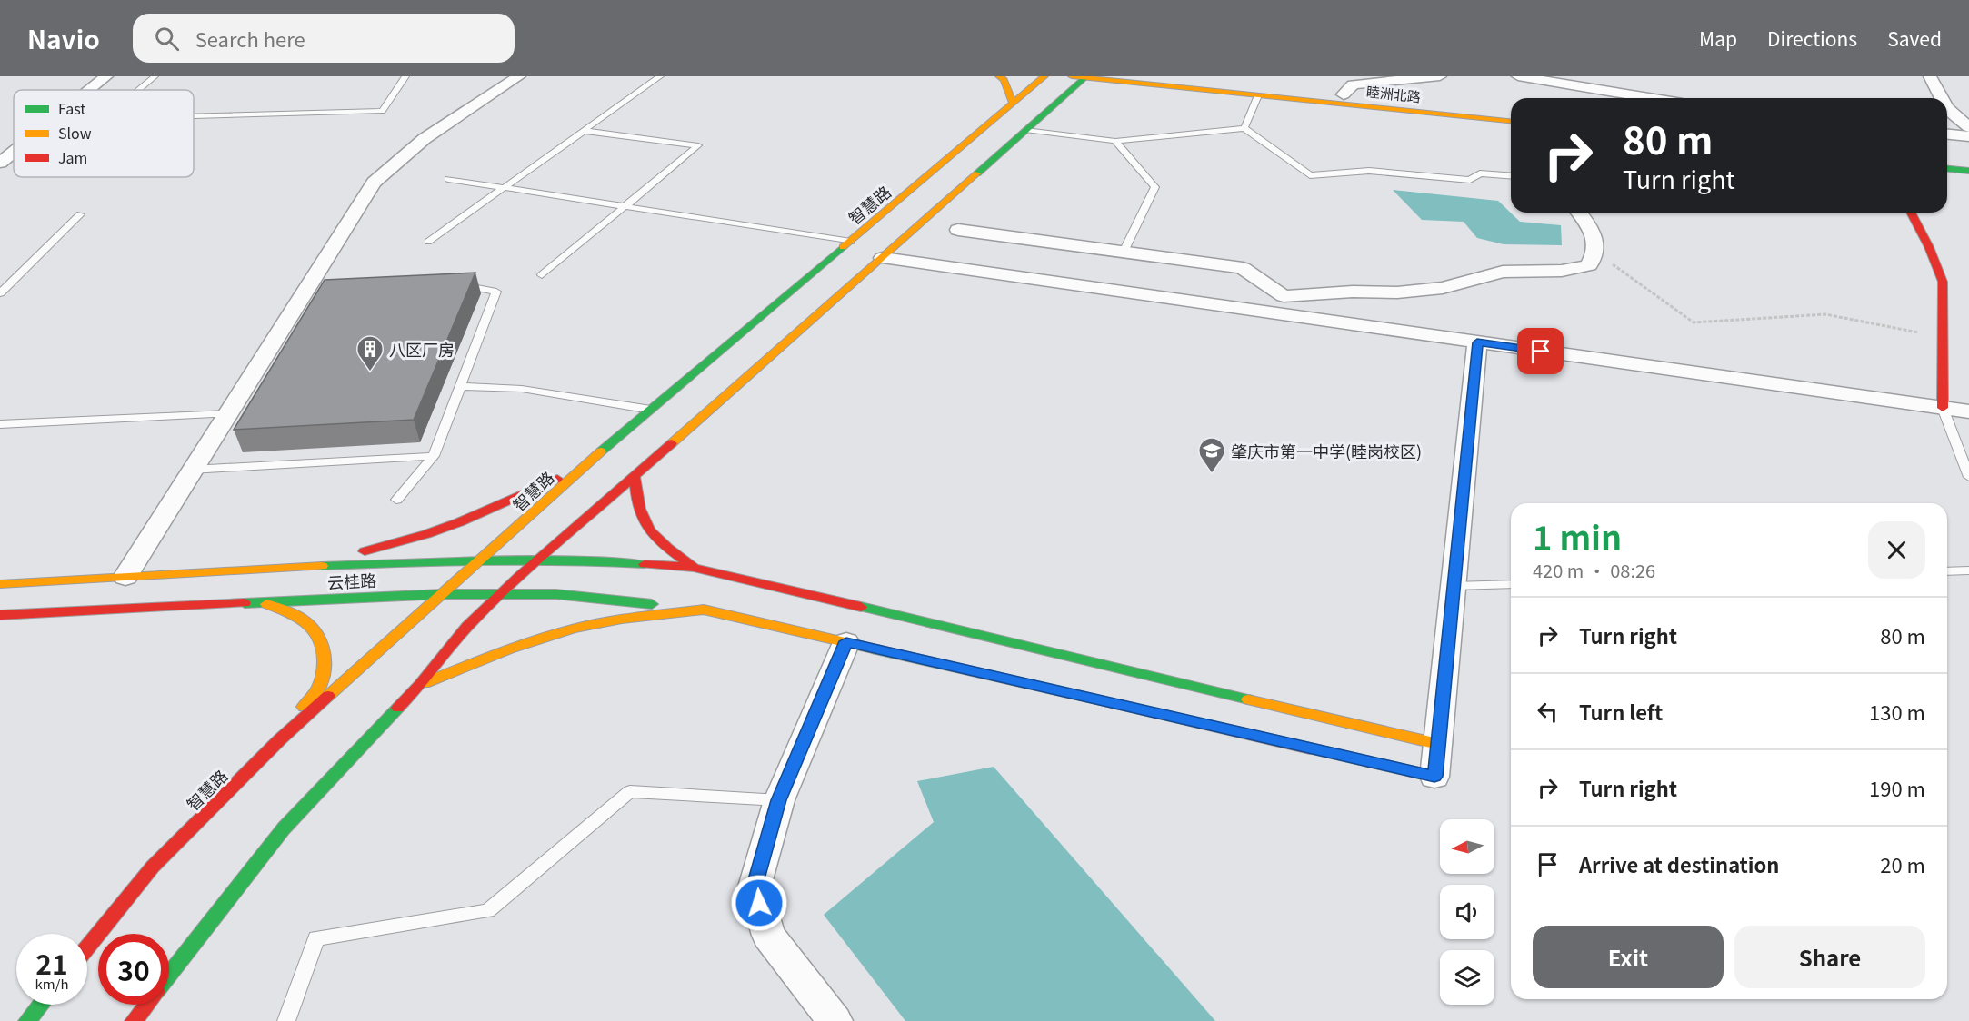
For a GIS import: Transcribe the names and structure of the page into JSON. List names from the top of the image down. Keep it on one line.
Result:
{"streets":{"main road":["睦洲北路","智慧路","云桂路"]},"crossings":[["智慧路","云桂路"]],"places":{"building":["八区厂房"],"school or university":["肇庆市第一中学(睦岗校区)"]},"legend":["Fast","Slow","Jam"],"north":"left","page":{"header":"Navio","search":"Search here","nav":["Map","Directions","Saved"],"turn":["80 m","Turn right"],"heading":["1 min","420 m · 08:26"],"list":[{"name":"Turn right","value":"80 m"},{"name":"Turn left","value":"130 m"},{"name":"Turn right","value":"190 m"},{"name":"Arrive at destination","value":"20 m"}],"buttons":["Exit","Share"],"speed":"21 km/h","limit":"30"}}
